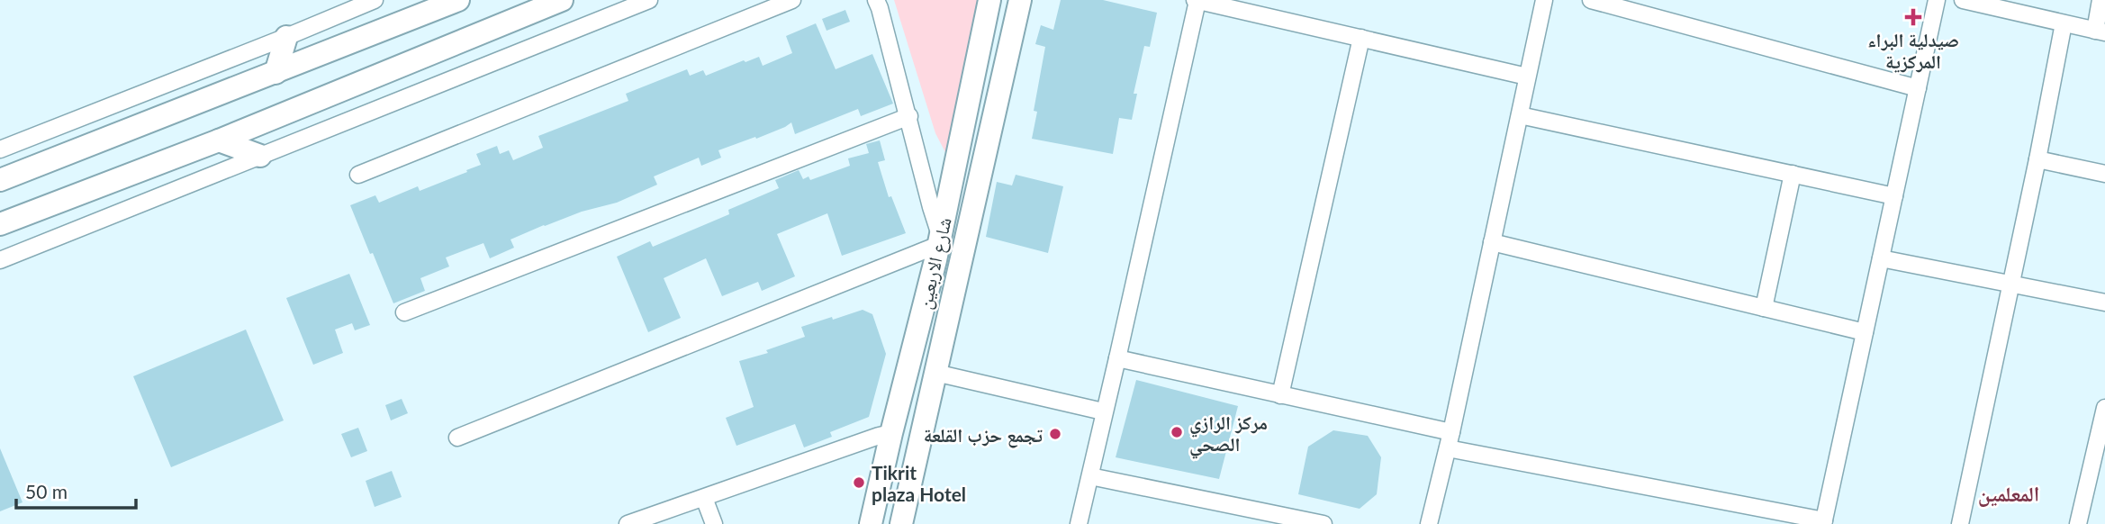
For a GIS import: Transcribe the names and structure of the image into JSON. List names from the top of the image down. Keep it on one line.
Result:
{"streets":{"main road":["شارع الاربعين"]},"districts":["المعلمين"],"places":{"health":["صيدلية البراء المركزية"],"other":["مركز الرازي الصحي","تجمع حزب القلعة","Tikrit plaza Hotel"]},"scale_bar":"50 m"}
